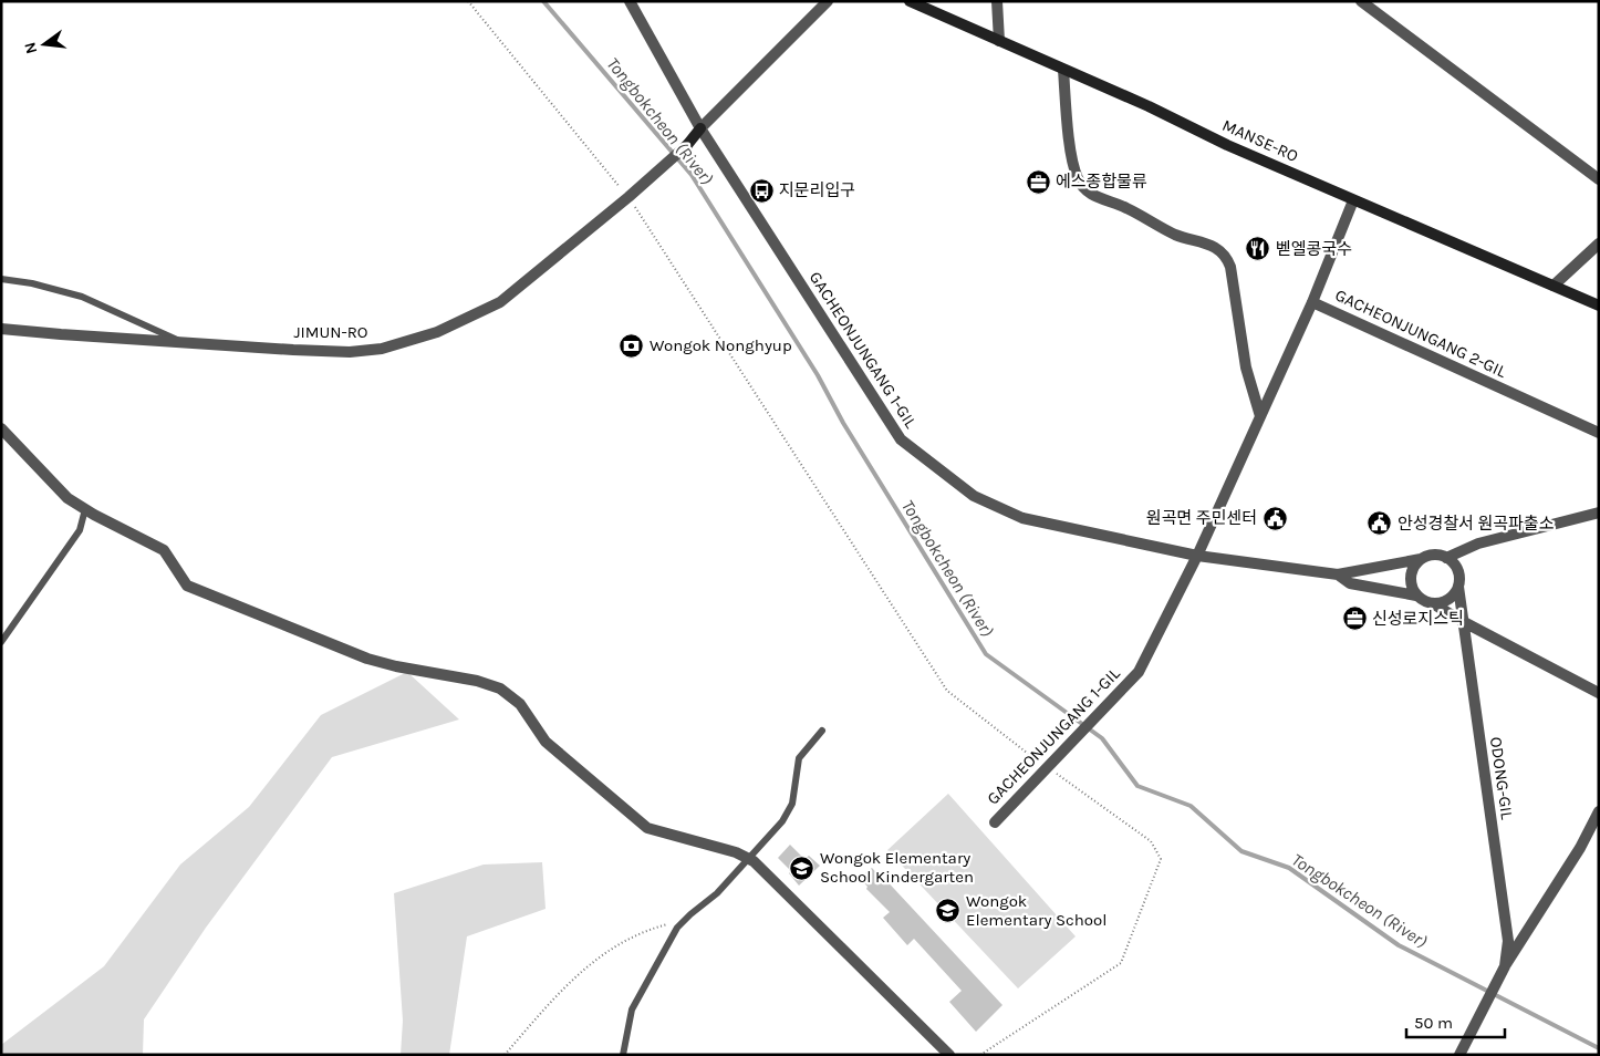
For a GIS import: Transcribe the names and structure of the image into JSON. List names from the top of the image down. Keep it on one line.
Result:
{"streets":{"main road":["MANSE-RO"],"street":["JIMUN-RO","GACHEONJUNGANG 2-GIL","GACHEONJUNGANG 1-GIL","ODONG-GIL"]},"crossings":[["GACHEONJUNGANG 2-GIL","GACHEONJUNGANG 1-GIL"],["GACHEONJUNGANG 1-GIL","ODONG-GIL"]],"water":["Tongbokcheon (River)"],"places":{"office":["에스종합물류","신성로지스틱"],"bus stop":["지문리입구"],"restaurant":["벧엘콩국수"],"bank":["Wongok Nonghyup"],"public building":["원곡면 주민센터","안성경찰서 원곡파출소"],"school or university":["Wongok Elementary School Kindergarten","Wongok Elementary School"]},"scale_bar":"50 m","north":"left"}
